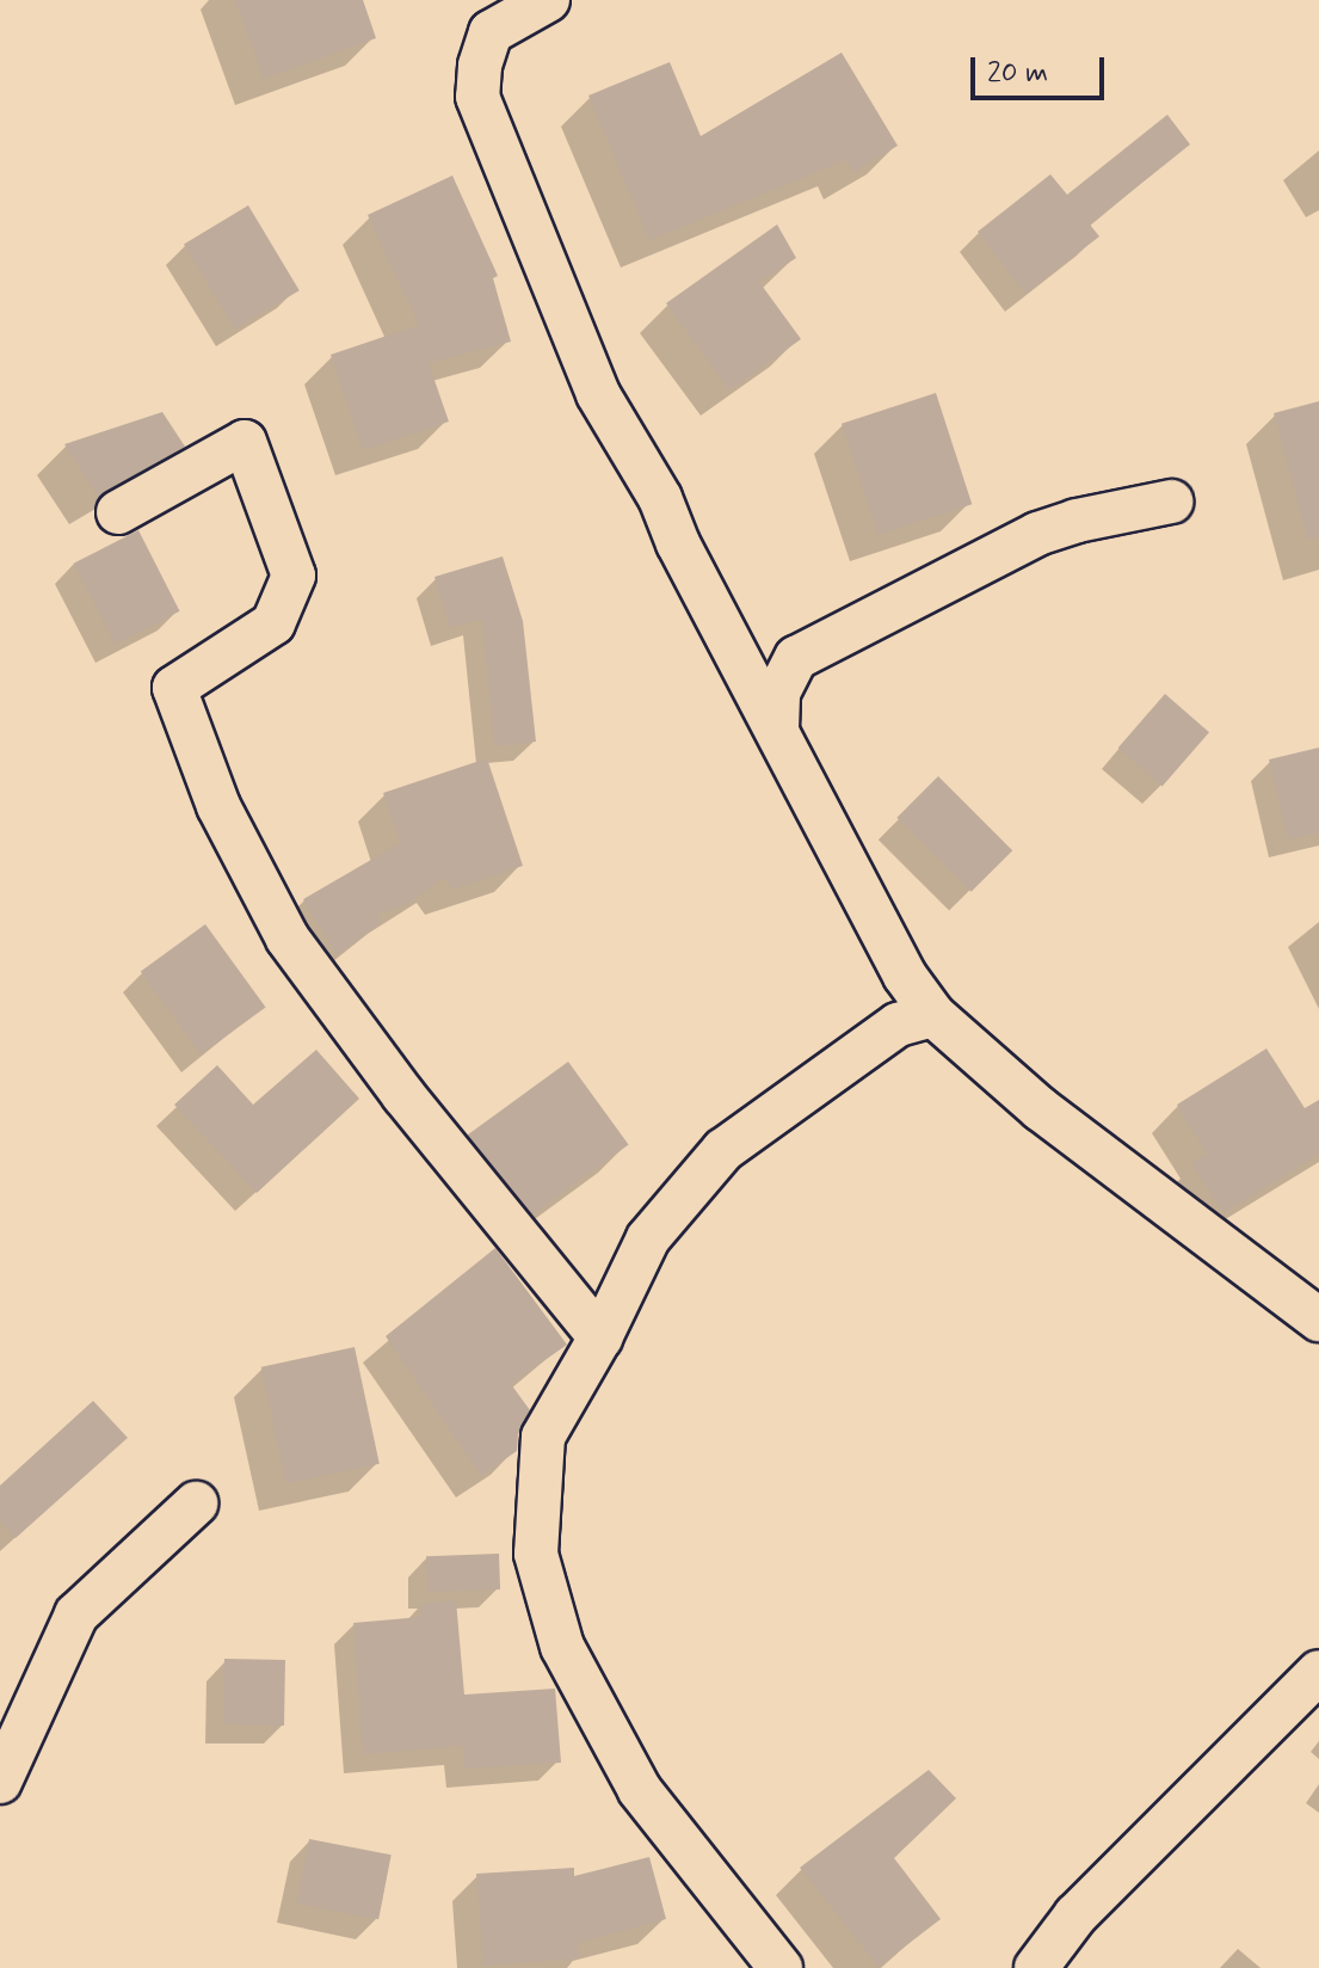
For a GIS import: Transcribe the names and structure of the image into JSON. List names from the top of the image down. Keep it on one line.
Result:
{"scale_bar":"20 m"}
